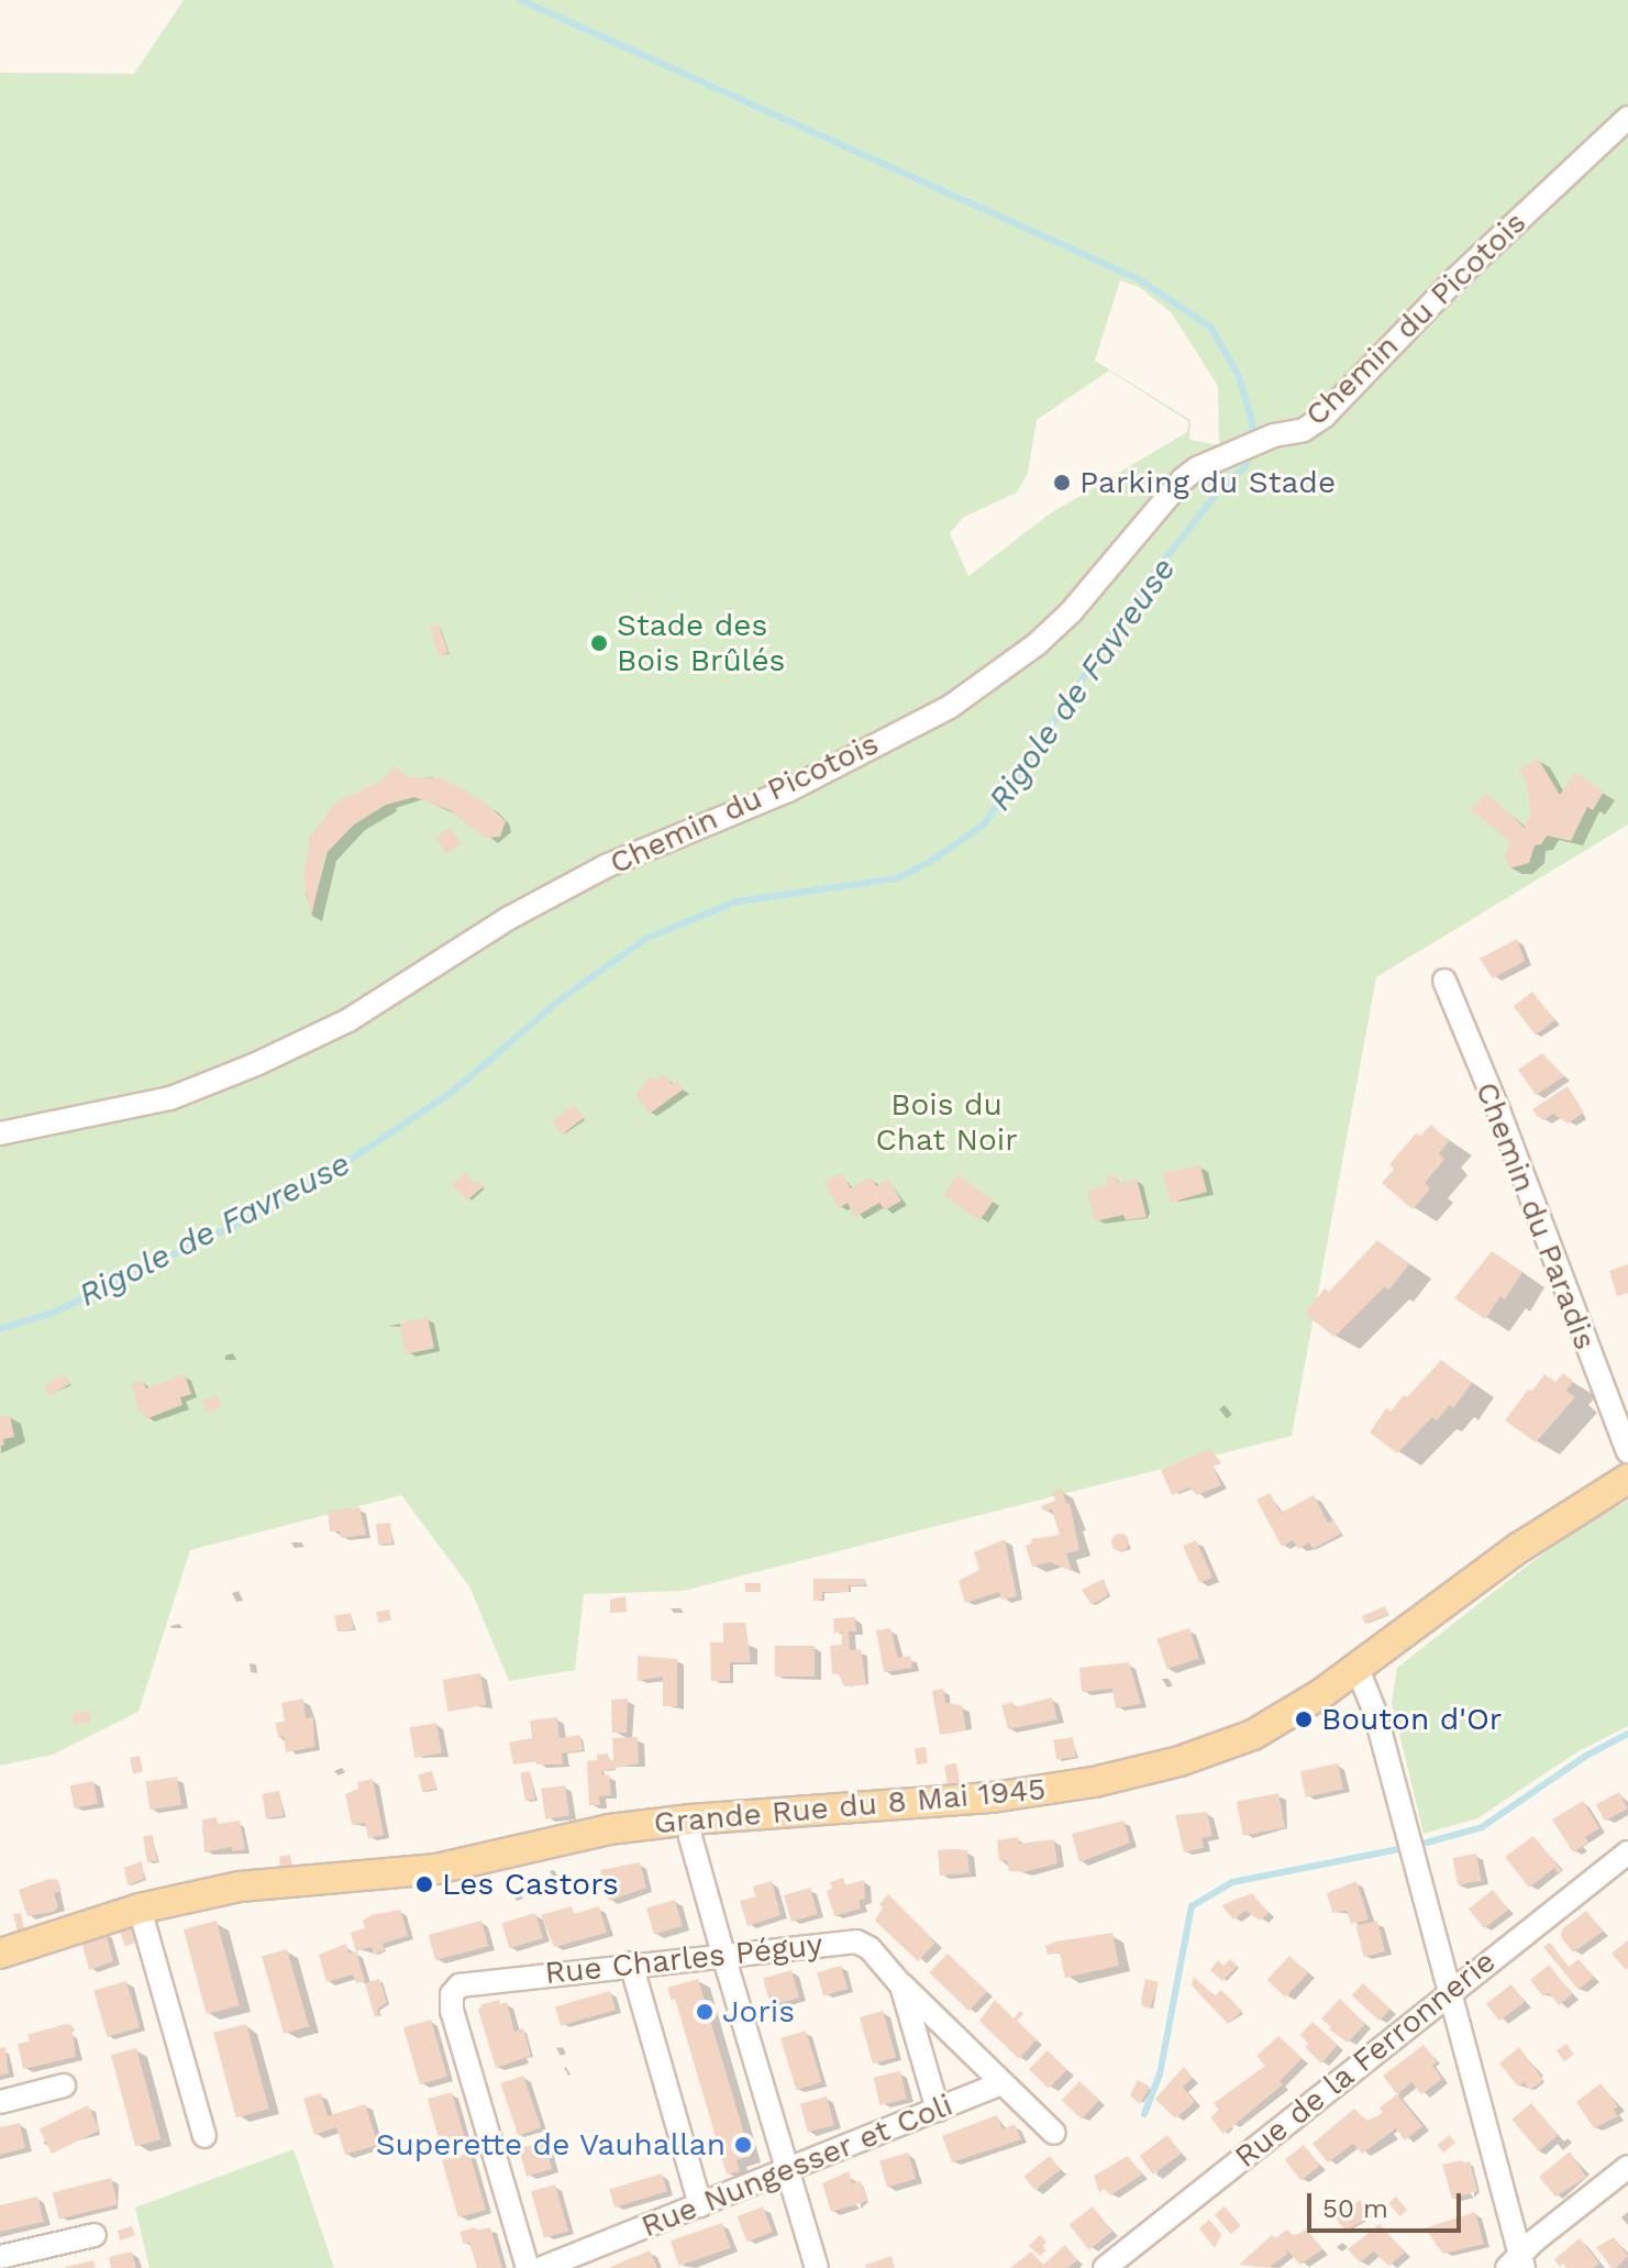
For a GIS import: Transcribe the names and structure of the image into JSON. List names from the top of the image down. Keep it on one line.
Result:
{"streets":{"main road":["Grande Rue du 8 Mai 1945"],"street":["Chemin du Picotois","Chemin du Paradis","Rue Charles Péguy","Rue de la Ferronnerie","Rue Nungesser et Coli"]},"crossings":[["Rue Charles Péguy","Rue Nungesser et Coli"]],"water":["Rigole de Favreuse"],"parks":["Bois du Chat Noir"],"places":["Parking du Stade","Stade des Bois Brûlés","Bouton d'Or","Les Castors","Joris","Superette de Vauhallan"],"scale_bar":"50 m"}
